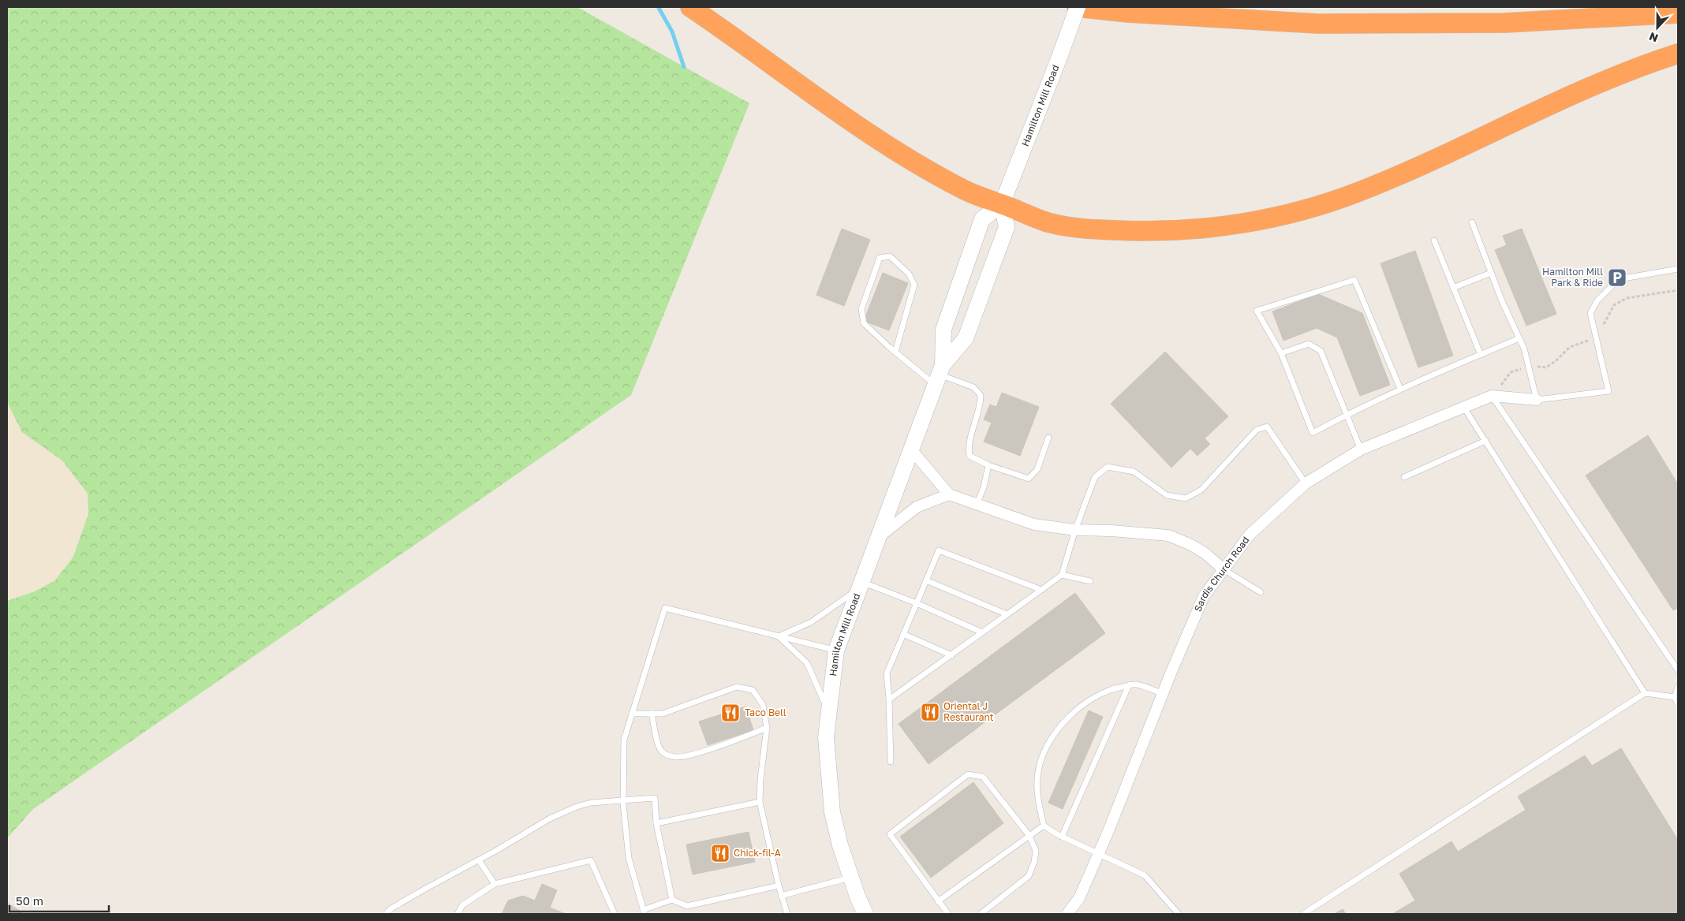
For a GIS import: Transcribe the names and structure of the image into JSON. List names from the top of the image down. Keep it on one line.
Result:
{"streets":{"main road":["Hamilton Mill Road"],"street":["Sardis Church Road"]},"places":{"parking":["Hamilton Mill Park & Ride"],"restaurant":["Oriental J Restaurant","Taco Bell","Chick-fil-A"]},"scale_bar":"50 m","north":"bottom"}
